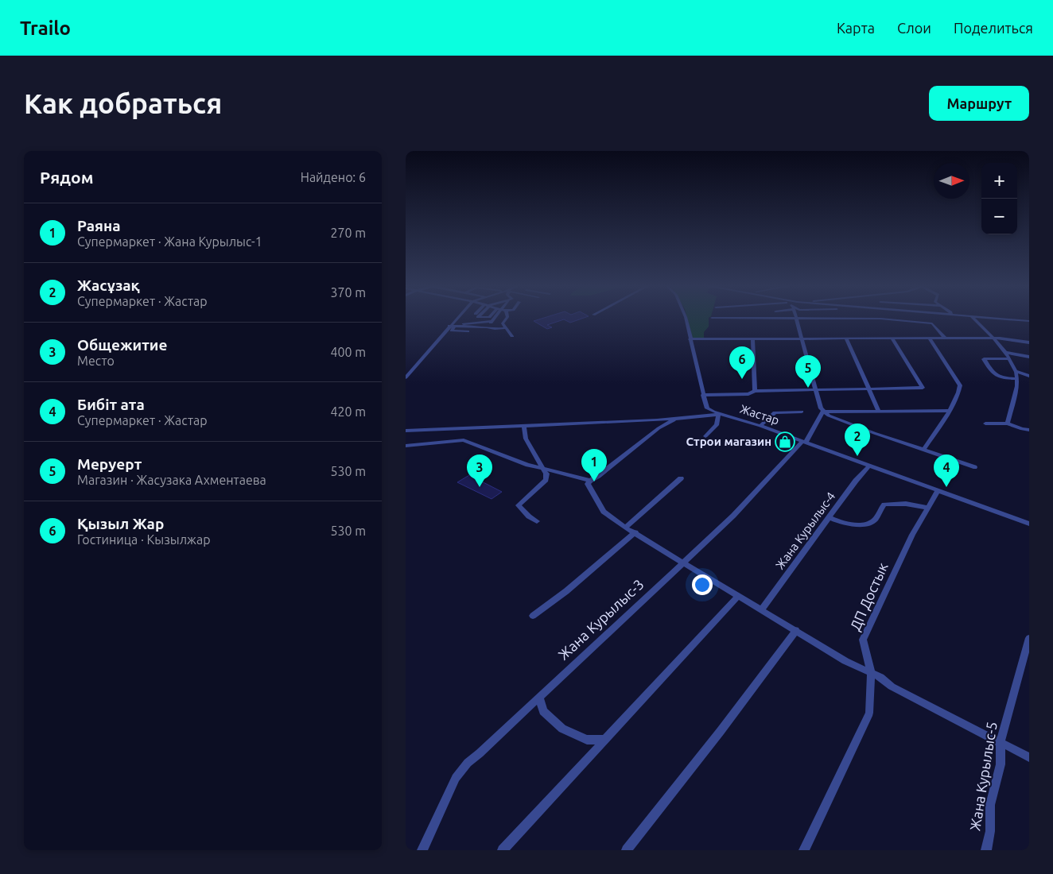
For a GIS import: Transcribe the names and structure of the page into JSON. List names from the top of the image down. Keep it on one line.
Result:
{"streets":{"street":["Жастар","Жана Курылыс-4","ДП Достык","Жана Курылыс-3","Жана Курылыс-5"]},"crossings":[["Жастар","Жана Курылыс-4"],["Жастар","ДП Достык"],["Жастар","Жана Курылыс-3"]],"places":{"shop":["Строи магазин"]},"north":"right","page":{"header":"Trailo","nav":["Карта","Слои","Поделиться"],"buttons":"Маршрут","title":"Как добраться","heading":["Рядом","Найдено: 6"],"map_buttons":["+","−"],"list":[{"mark":"1","name":"Раяна","note":"Супермаркет · Жана Курылыс-1","value":"270 m"},{"mark":"2","name":"Жасұзақ","note":"Супермаркет · Жастар","value":"370 m"},{"mark":"3","name":"Общежитие","note":"Место","value":"400 m"},{"mark":"4","name":"Бибіт ата","note":"Супермаркет · Жастар","value":"420 m"},{"mark":"5","name":"Меруерт","note":"Магазин · Жасузака Ахментаева","value":"530 m"},{"mark":"6","name":"Қызыл Жар","note":"Гостиница · Кызылжар","value":"530 m"}],"pins":["6","5","2","1","3","4"]}}
